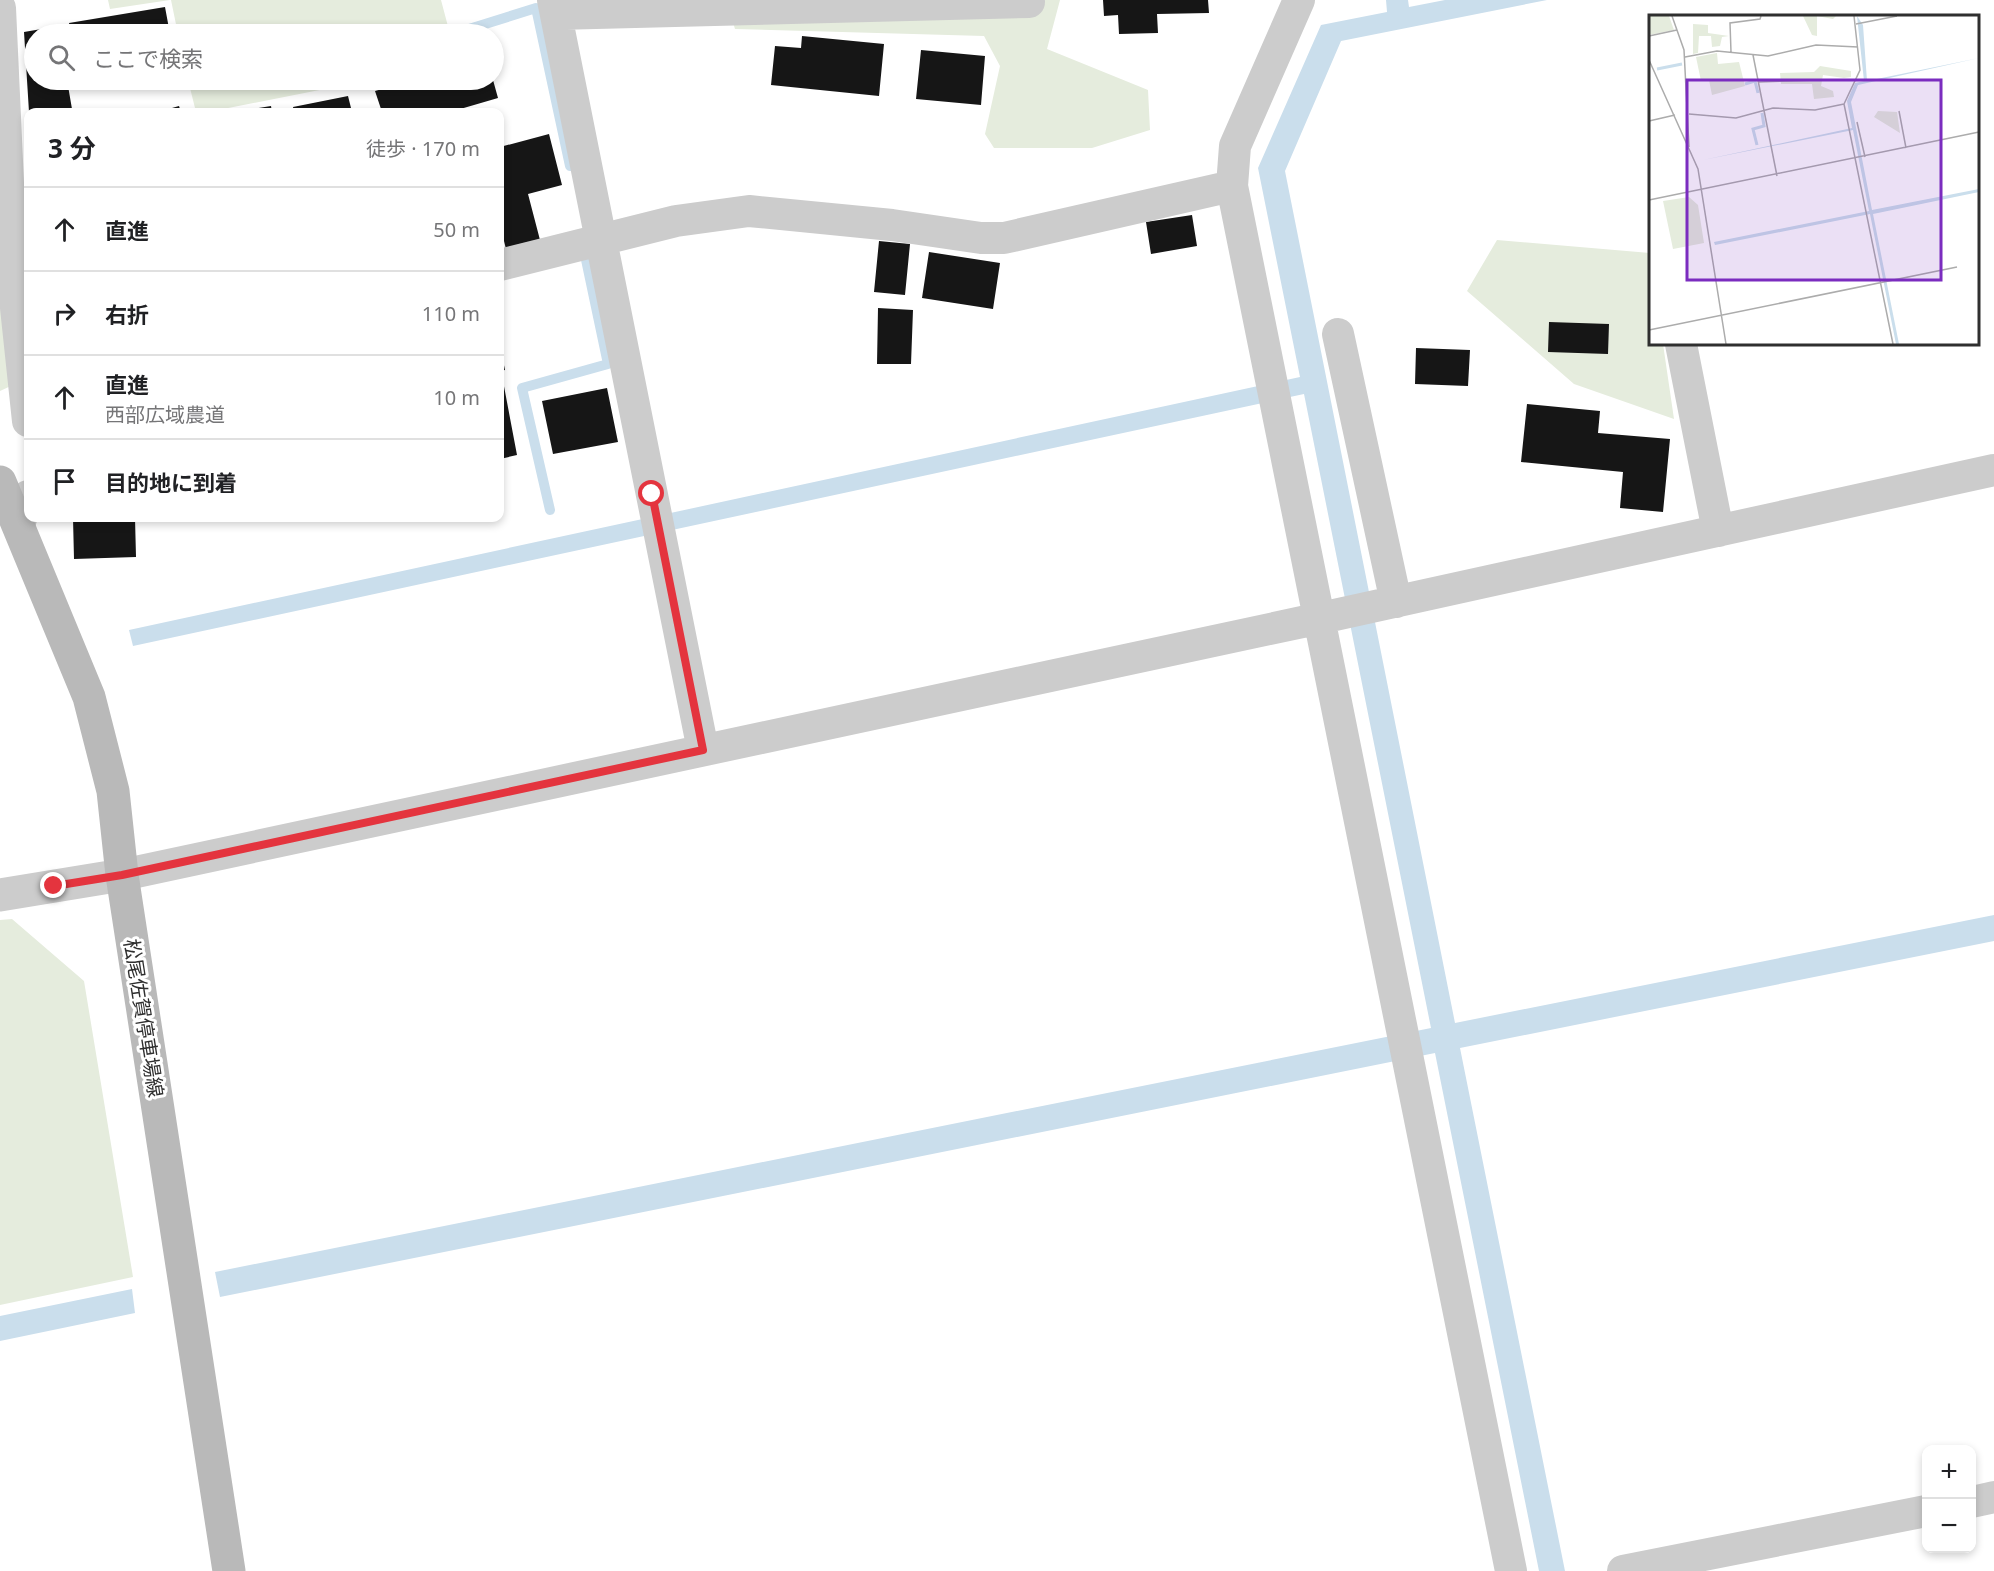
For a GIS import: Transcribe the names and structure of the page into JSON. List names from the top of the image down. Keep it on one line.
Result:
{"streets":{"main road":["松尾佐賀停車場線"]},"page":{"search":"ここで検索","heading":["3 分","徒歩 · 170 m"],"list":[["直進","50 m"],["右折","110 m"],["直進","西部広域農道","10 m"],"目的地に到着"],"map_buttons":["+","−"]}}
